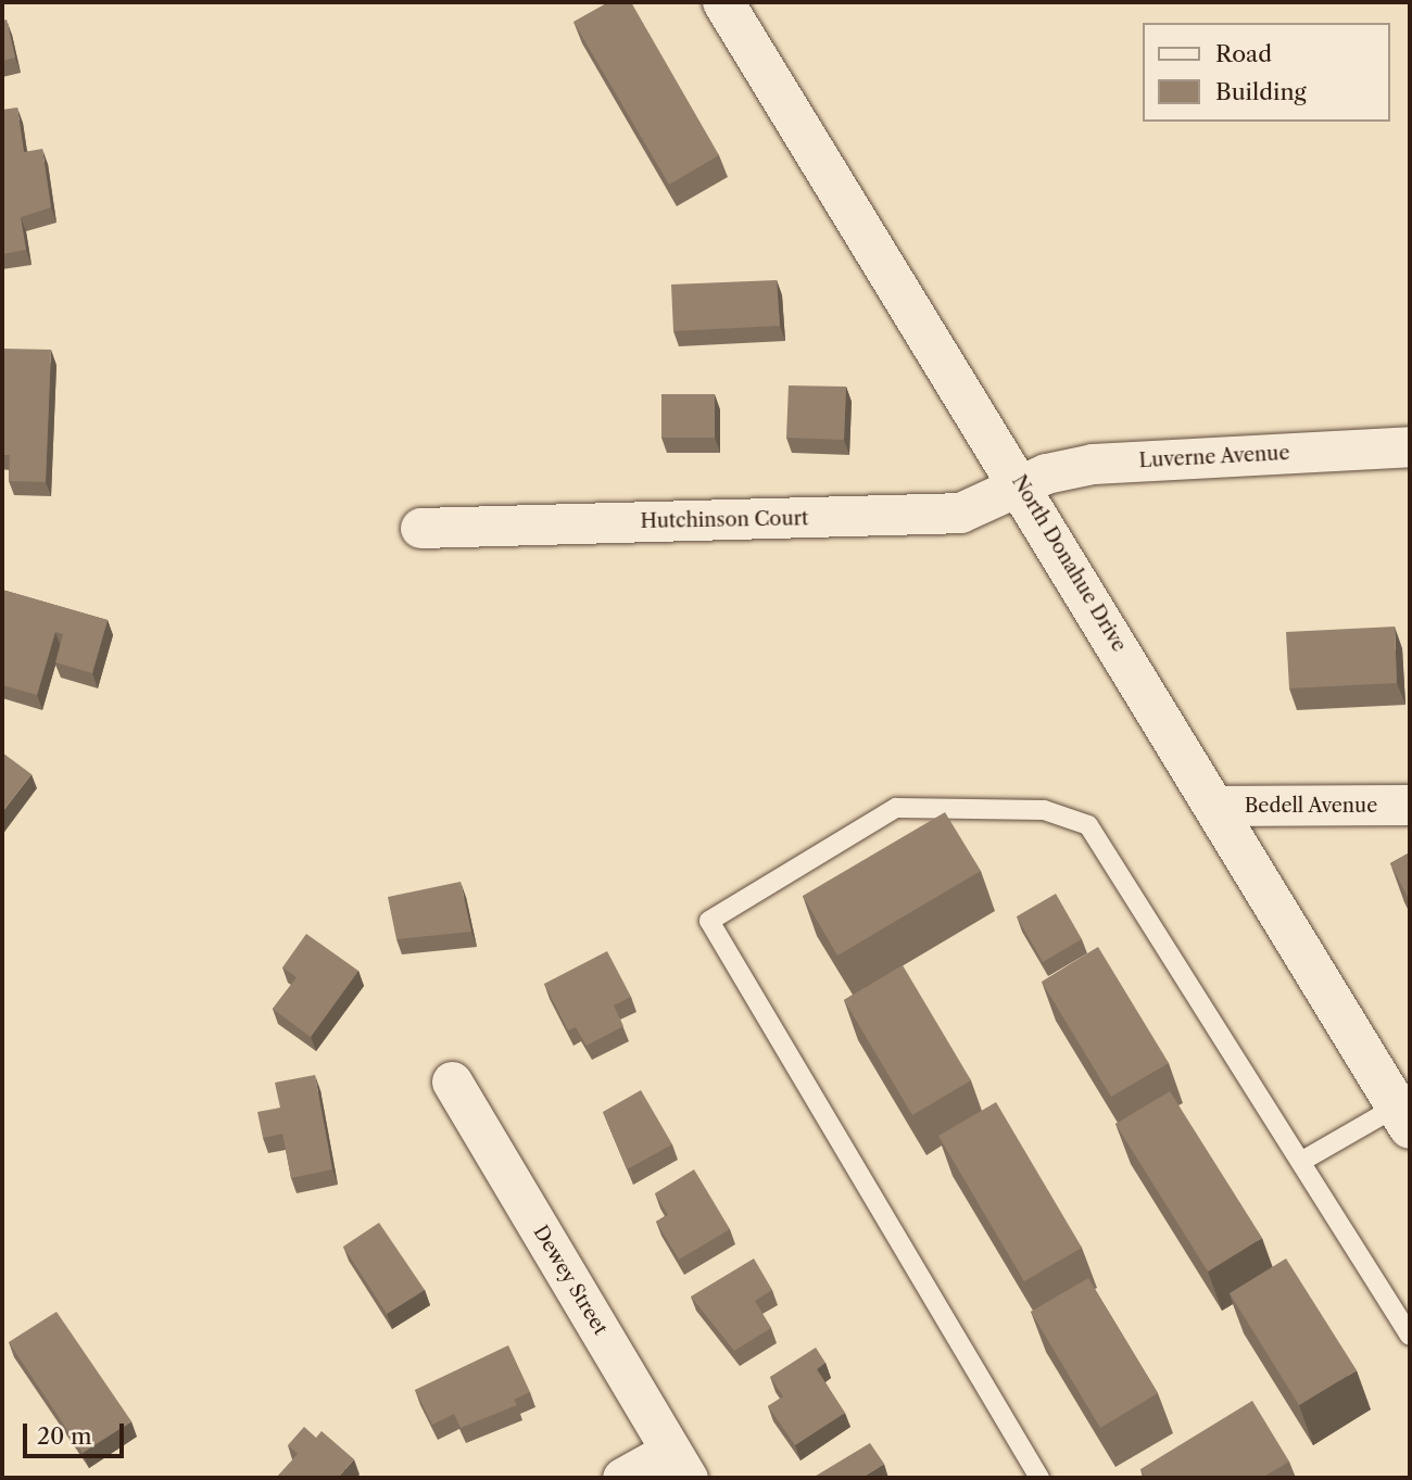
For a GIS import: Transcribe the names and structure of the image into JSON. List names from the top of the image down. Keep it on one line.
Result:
{"streets":{"street":["Luverne Avenue","Hutchinson Court","North Donahue Drive","Bedell Avenue","Dewey Street"]},"crossings":[["Luverne Avenue","Hutchinson Court"],["Luverne Avenue","North Donahue Drive"],["Hutchinson Court","North Donahue Drive"],["North Donahue Drive","Bedell Avenue"]],"legend":["Road","Building"],"scale_bar":"20 m"}
